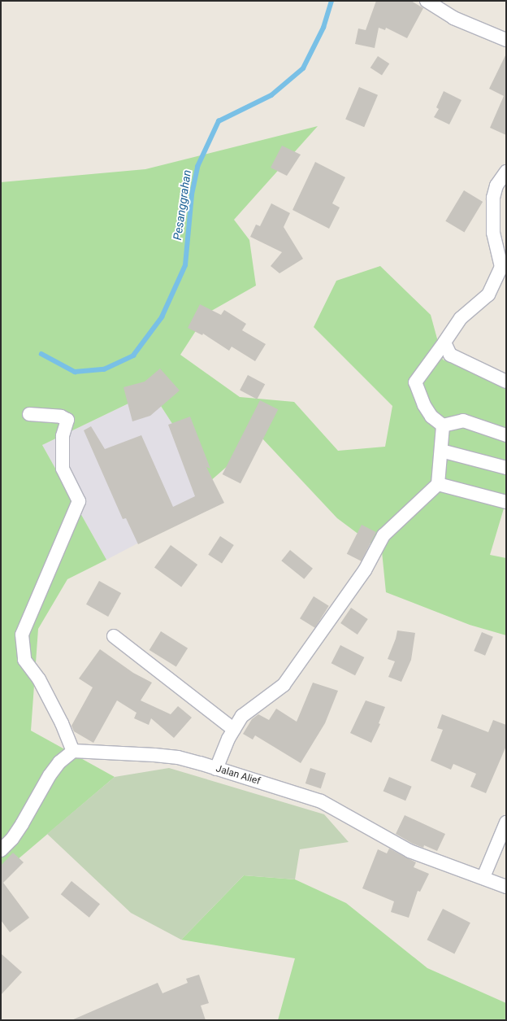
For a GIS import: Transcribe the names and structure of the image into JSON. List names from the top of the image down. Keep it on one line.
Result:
{"streets":{"street":["Jalan Alief"]},"water":["Pesanggrahan"]}
